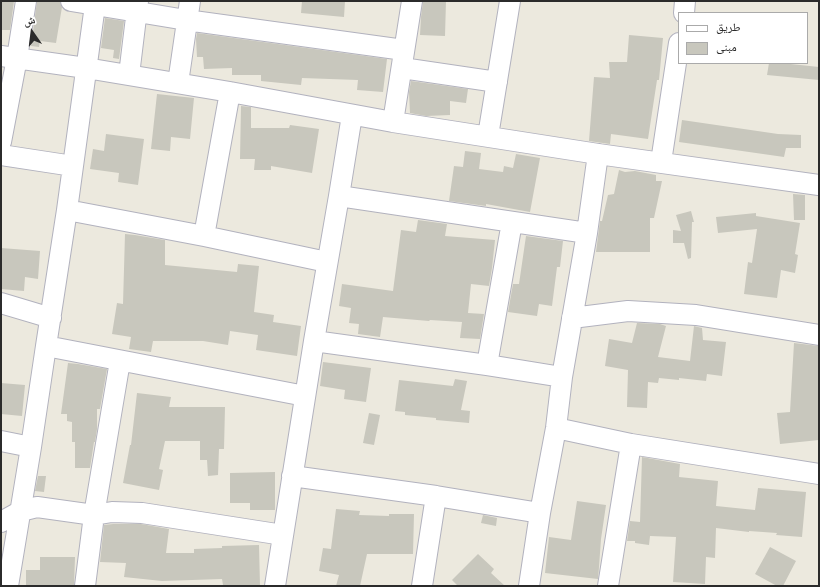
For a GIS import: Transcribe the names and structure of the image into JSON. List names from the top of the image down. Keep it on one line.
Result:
{"legend":["طريق","مبنى"],"north":"top"}
